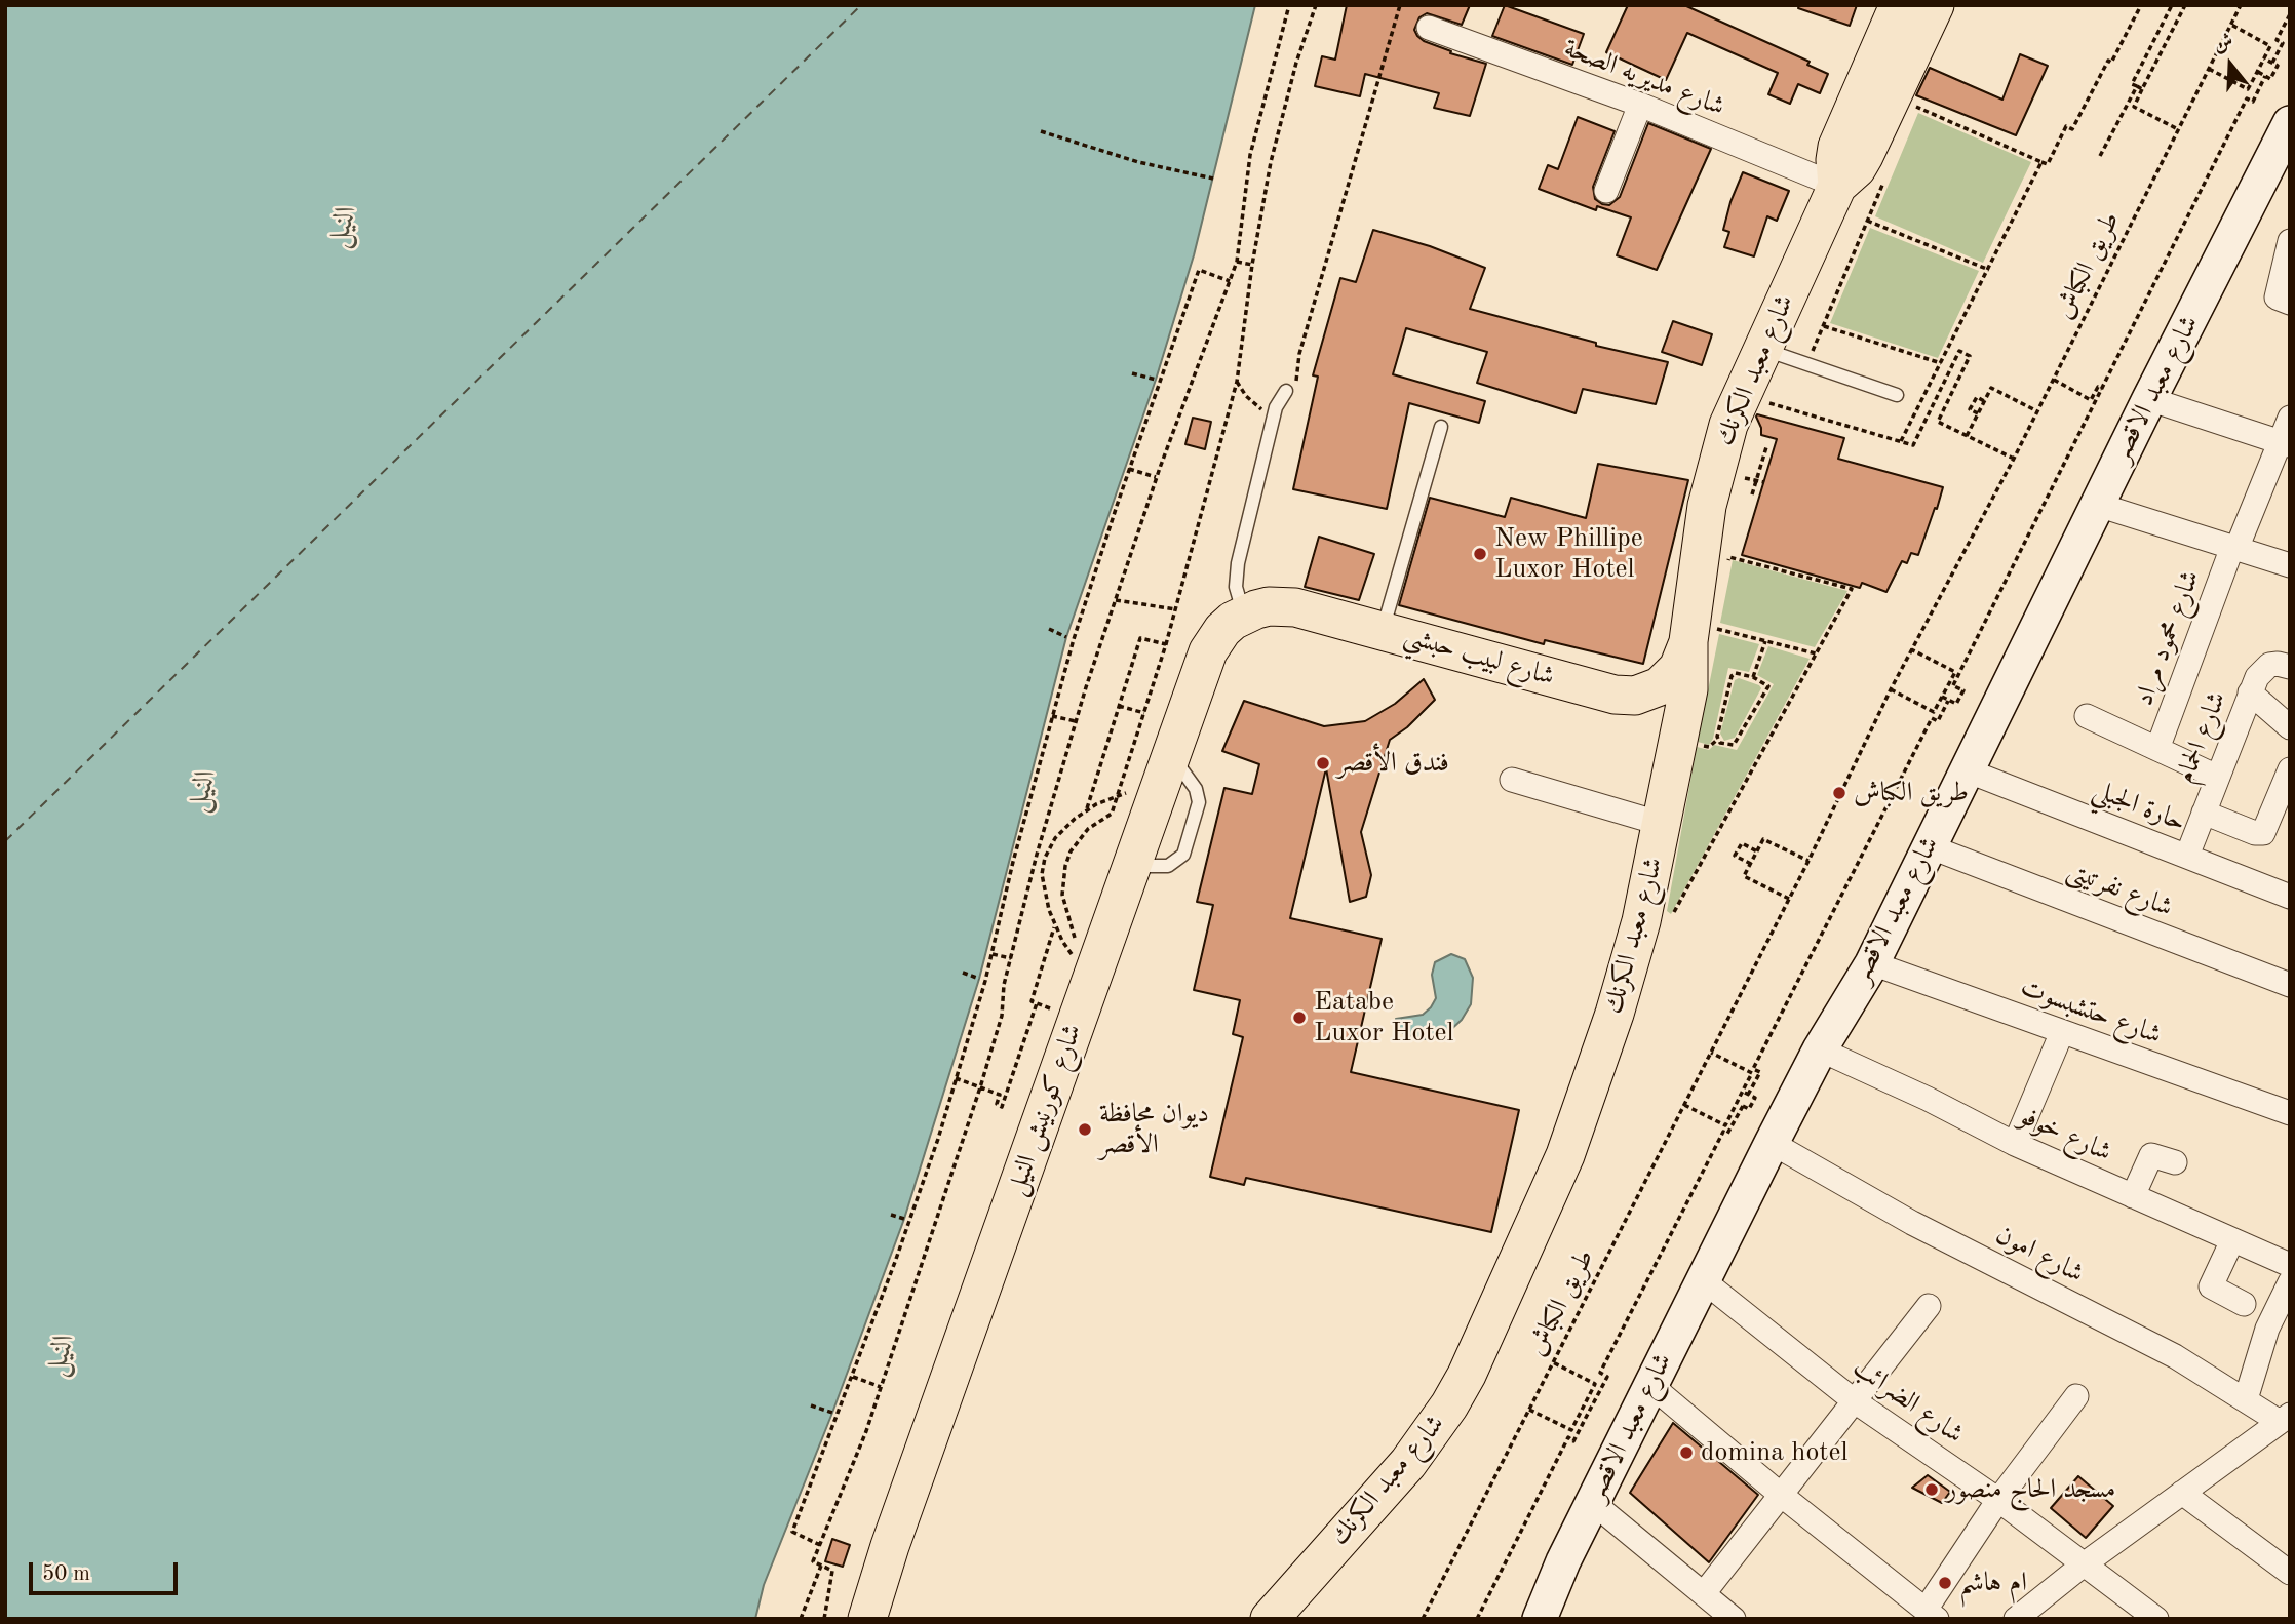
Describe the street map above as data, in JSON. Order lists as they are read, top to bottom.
{
  "streets": {
    "main road": [
      "شارع معبد الكرنك",
      "شارع معبد الاقصر",
      "شارع لبيب حبشي",
      "شارع كورنيش النيل"
    ],
    "street": [
      "شارع مديريه الصحة",
      "شارع محمود مراد",
      "شارع الحمام",
      "حارة الجبلي",
      "شارع نفرتيتى",
      "شارع حتشبسوت",
      "شارع خوفو",
      "شارع امون",
      "شارع الضرائب"
    ],
    "path": ["طريق الكباش"]
  },
  "crossings": [
    ["شارع مديريه الصحة", "شارع معبد الكرنك"],
    ["شارع معبد الكرنك", "شارع لبيب حبشي"],
    ["شارع معبد الاقصر", "حارة الجبلي"],
    ["شارع معبد الاقصر", "شارع نفرتيتى"],
    ["شارع معبد الاقصر", "شارع حتشبسوت"],
    ["شارع معبد الاقصر", "شارع خوفو"],
    ["شارع معبد الاقصر", "شارع امون"],
    ["شارع معبد الاقصر", "شارع الضرائب"],
    ["شارع لبيب حبشي", "شارع كورنيش النيل"],
    ["شارع الحمام", "حارة الجبلي"]
  ],
  "water": ["النيل"],
  "places": [
    "New Phillipe Luxor Hotel",
    "فندق الأقصر",
    "طريق الكباش",
    "Eatabe Luxor Hotel",
    "ديوان محافظة الأقصر",
    "domina hotel",
    "مسجد الحاج منصور",
    "ام هاشم"
  ],
  "scale_bar": "50 m",
  "north": "top"
}
